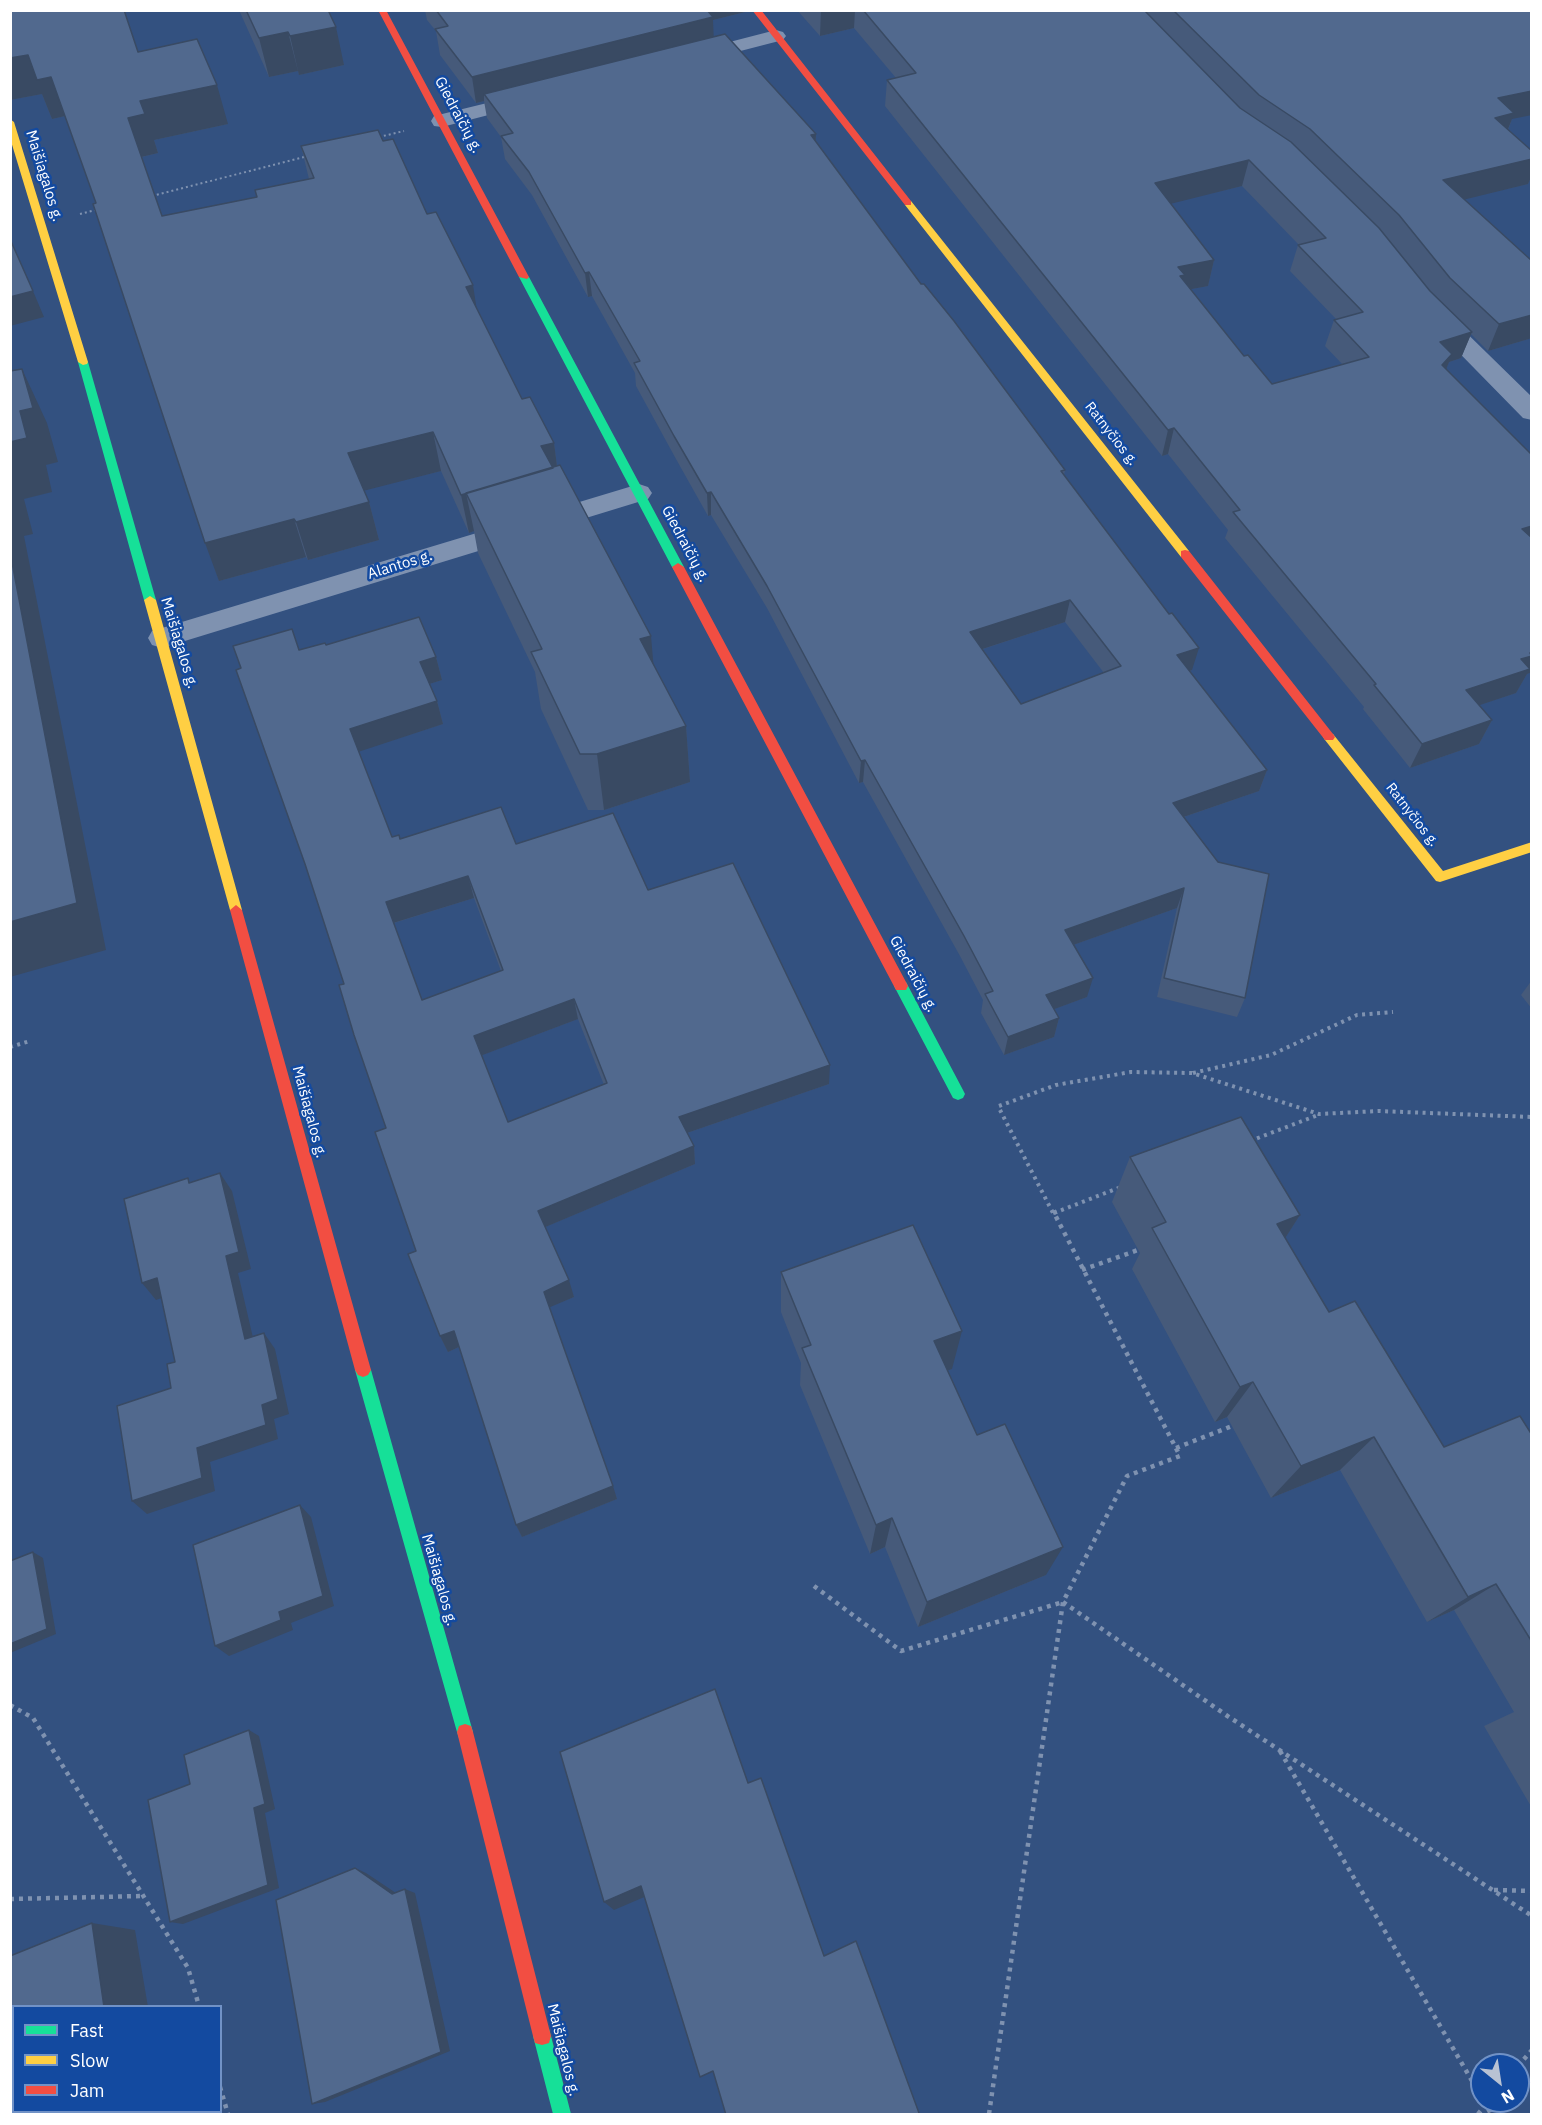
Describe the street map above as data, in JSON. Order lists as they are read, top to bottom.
{
  "streets": {
    "street": [
      "Giedraičių g.",
      "Maišiagalos g.",
      "Ratnyčios g.",
      "Alantos g."
    ]
  },
  "crossings": [
    ["Giedraičių g.", "Alantos g."],
    ["Maišiagalos g.", "Alantos g."]
  ],
  "legend": ["Fast", "Slow", "Jam"],
  "north": "bottom right"
}
